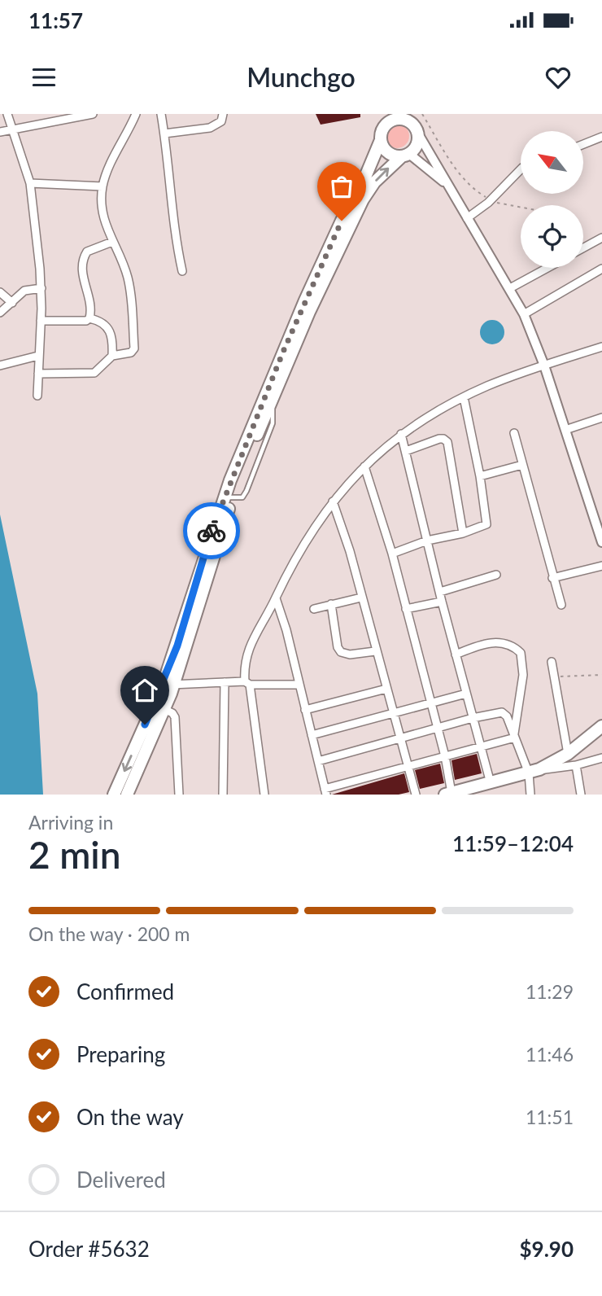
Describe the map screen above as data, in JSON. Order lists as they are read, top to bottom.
{
  "north": "top left",
  "page": {
    "status": "11:57",
    "header": "Munchgo",
    "heading": ["2 min", "Arriving in", "11:59–12:04"],
    "panel": ["Order #5632", "$9.90"],
    "bar": "On the way · 200 m",
    "list": [
      ["Confirmed", "11:29"],
      ["Preparing", "11:46"],
      ["On the way", "11:51"],
      "Delivered"
    ]
  }
}
